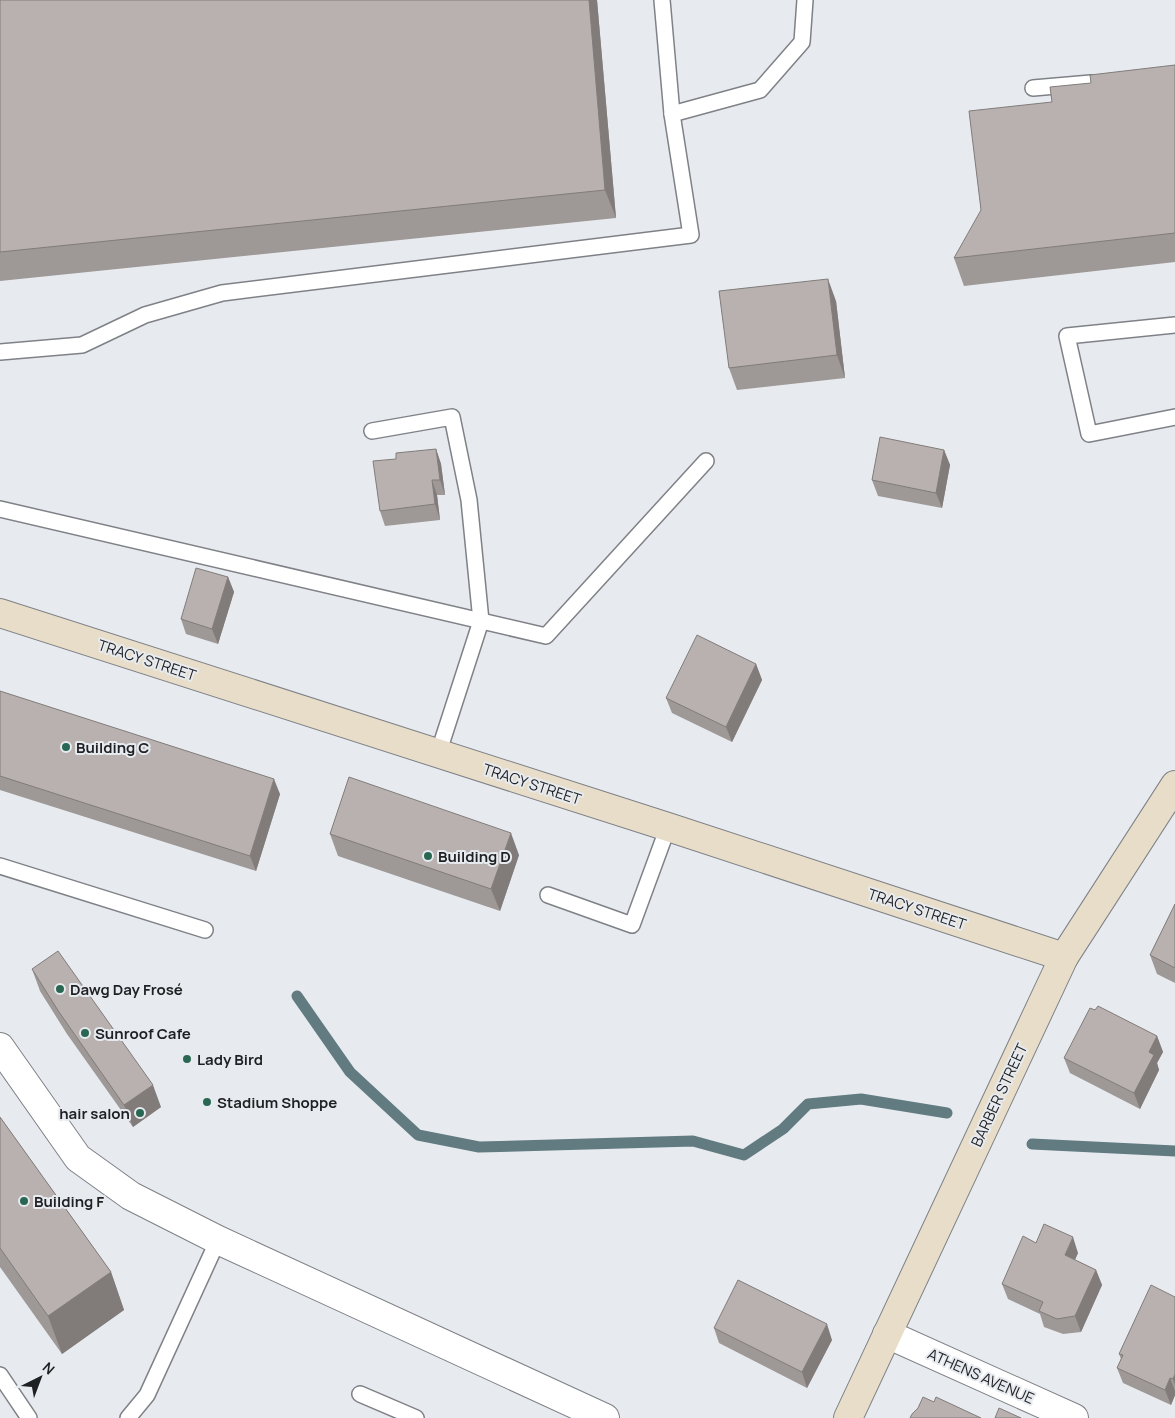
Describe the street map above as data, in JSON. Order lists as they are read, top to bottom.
{
  "streets": {
    "street": ["TRACY STREET", "BARBER STREET", "ATHENS AVENUE"]
  },
  "crossings": [
    ["TRACY STREET", "BARBER STREET"],
    ["BARBER STREET", "ATHENS AVENUE"]
  ],
  "places": [
    "Building C",
    "Building D",
    "Dawg Day Frosé",
    "Sunroof Cafe",
    "Lady Bird",
    "Stadium Shoppe",
    "hair salon",
    "Building F"
  ],
  "north": "top right"
}
